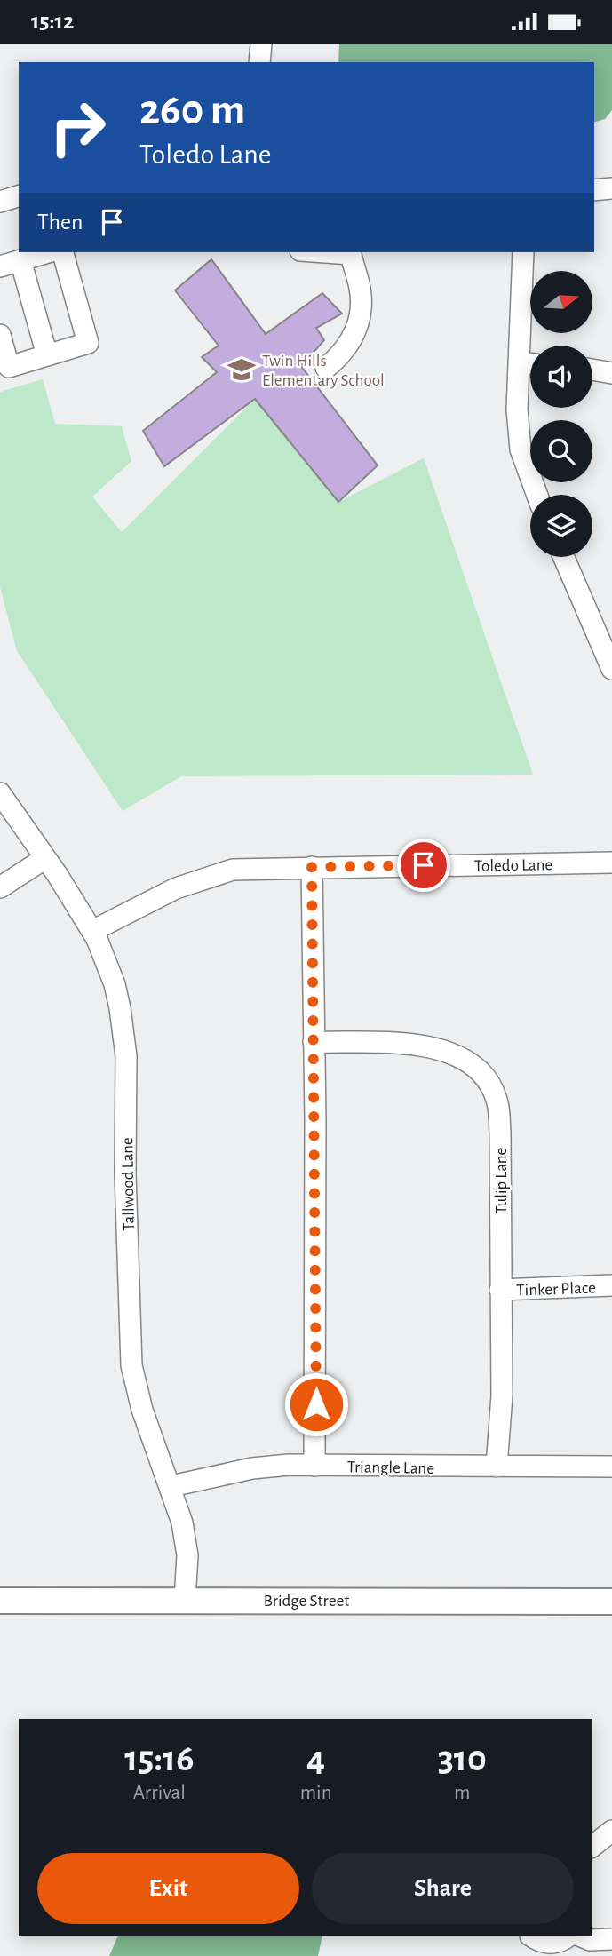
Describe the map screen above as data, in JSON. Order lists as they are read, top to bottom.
{
  "streets": {
    "main road": ["Bridge Street"],
    "street": [
      "Toledo Lane",
      "Tulip Lane",
      "Tallwood Lane",
      "Tinker Place",
      "Triangle Lane"
    ]
  },
  "crossings": [
    ["Toledo Lane", "Tallwood Lane"],
    ["Tulip Lane", "Tinker Place"],
    ["Tulip Lane", "Triangle Lane"],
    ["Tallwood Lane", "Triangle Lane"],
    ["Tallwood Lane", "Bridge Street"]
  ],
  "places": {
    "school or university": ["Twin Hills Elementary School"]
  },
  "north": "right",
  "page": {
    "status": "15:12",
    "turn": ["260 m", "Toledo Lane"],
    "then": "Then",
    "eta": [
      "15:16",
      "Arrival",
      "4",
      "min",
      "310",
      "m"
    ],
    "buttons": ["Exit", "Share"]
  }
}
